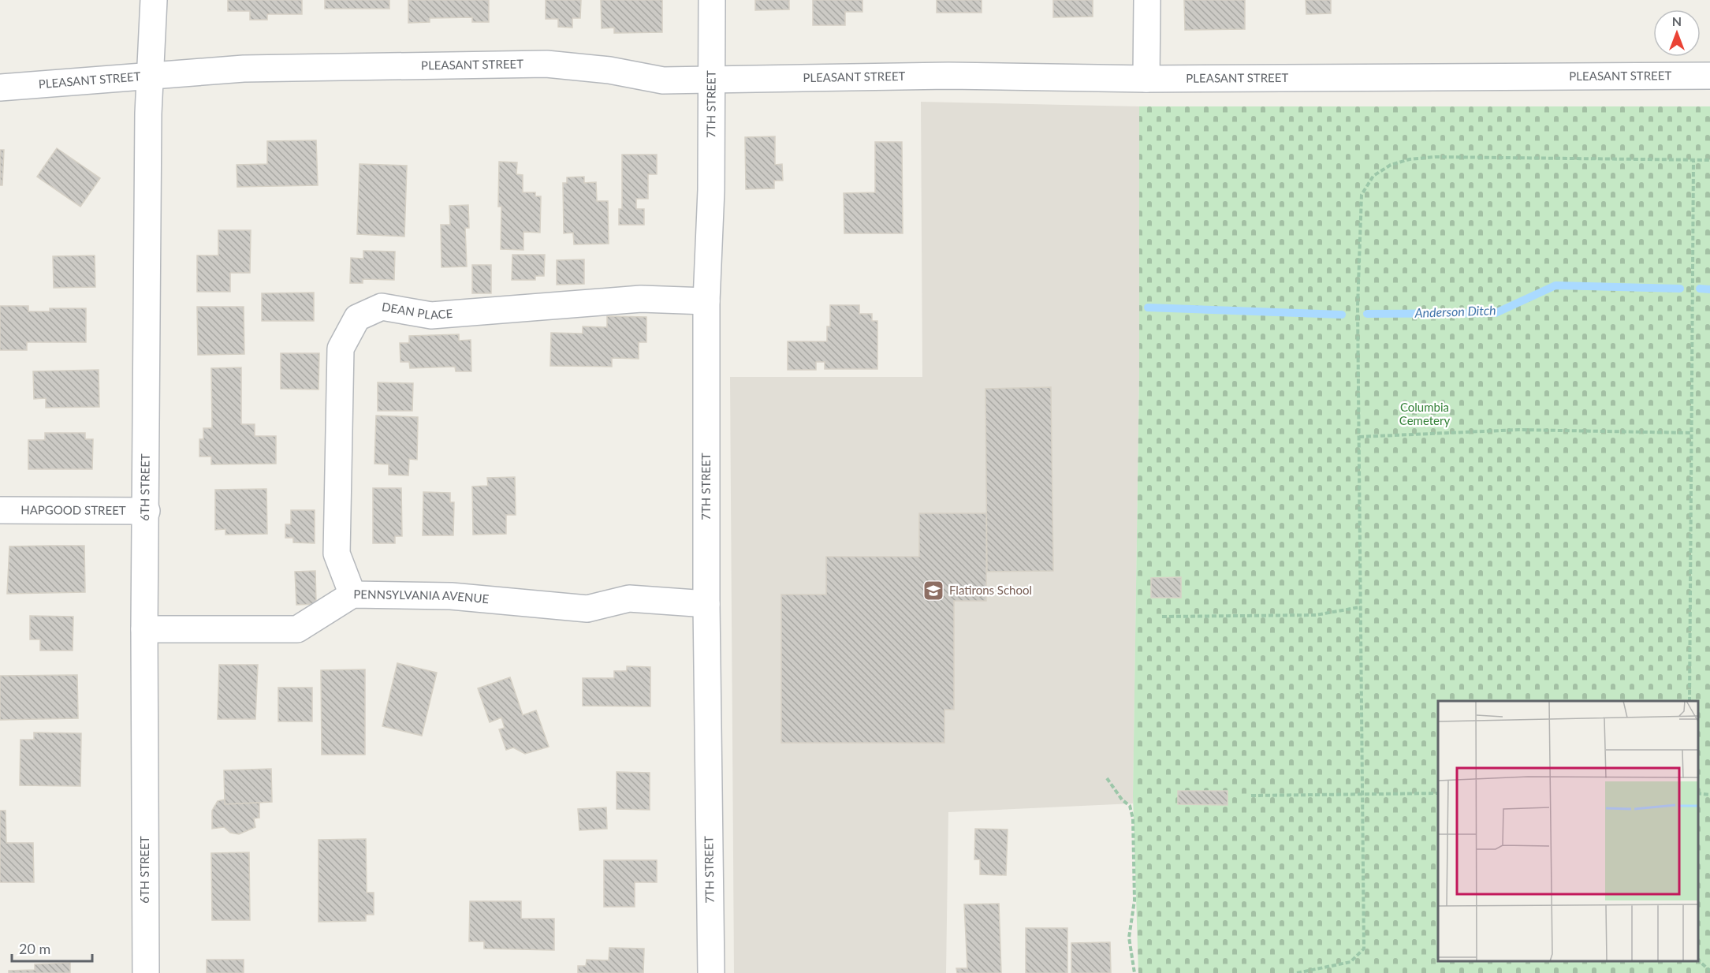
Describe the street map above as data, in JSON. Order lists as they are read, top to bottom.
{
  "streets": {
    "street": [
      "PLEASANT STREET",
      "7TH STREET",
      "DEAN PLACE",
      "6TH STREET",
      "HAPGOOD STREET",
      "PENNSYLVANIA AVENUE"
    ]
  },
  "crossings": [
    ["PLEASANT STREET", "7TH STREET"],
    ["PLEASANT STREET", "6TH STREET"],
    ["7TH STREET", "DEAN PLACE"],
    ["7TH STREET", "PENNSYLVANIA AVENUE"],
    ["DEAN PLACE", "PENNSYLVANIA AVENUE"],
    ["6TH STREET", "HAPGOOD STREET"],
    ["6TH STREET", "PENNSYLVANIA AVENUE"]
  ],
  "water": ["Anderson Ditch"],
  "parks": ["Columbia Cemetery"],
  "places": {
    "school or university": ["Flatirons School"]
  },
  "scale_bar": "20 m",
  "north": "top"
}
